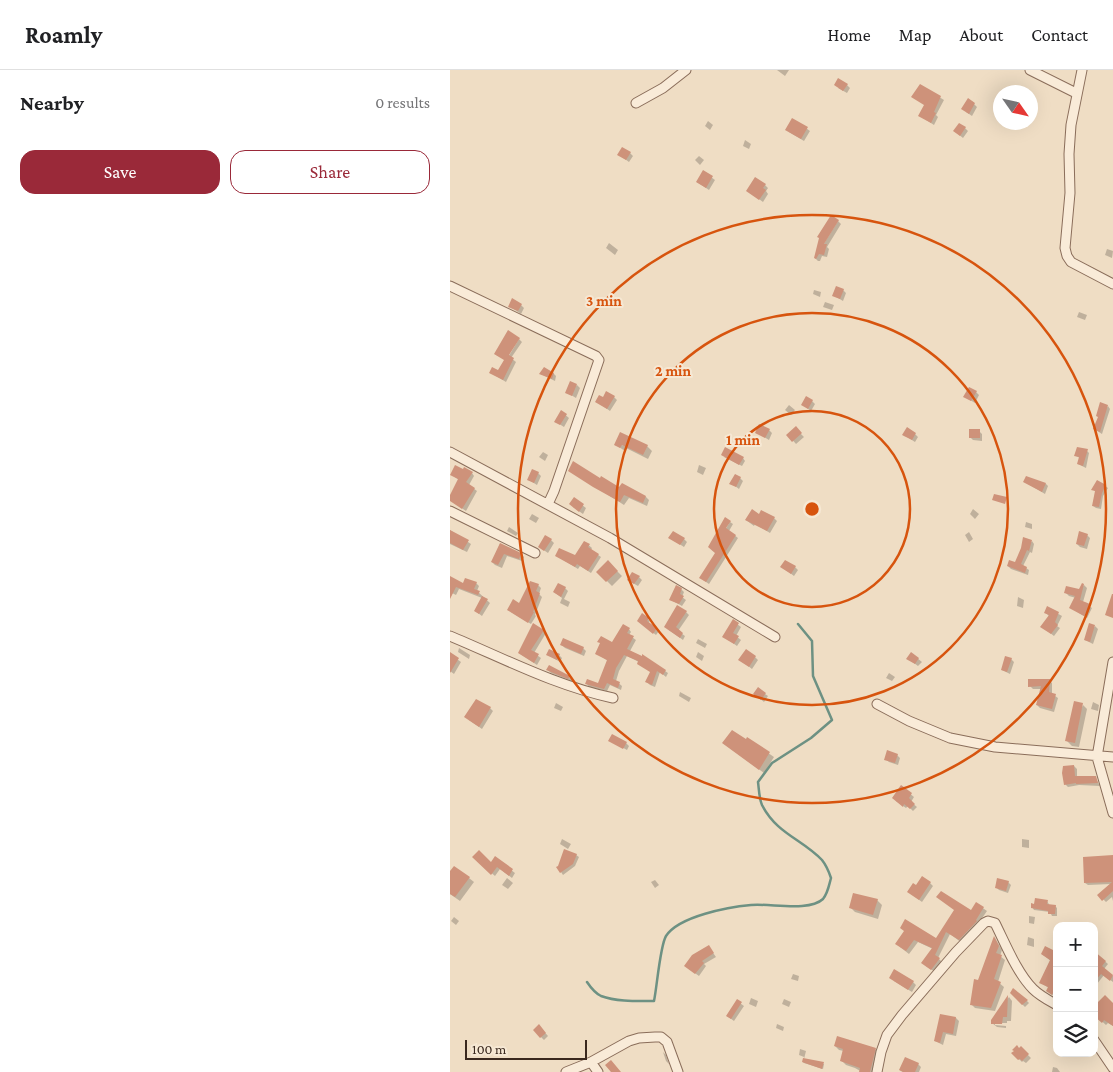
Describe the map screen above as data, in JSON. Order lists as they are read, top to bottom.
{
  "scale_bar": "100 m",
  "north": "bottom right",
  "page": {
    "header": "Roamly",
    "nav": [
      "Home",
      "Map",
      "About",
      "Contact"
    ],
    "heading": ["Nearby", "0 results"],
    "buttons": ["Save", "Share"],
    "map_buttons": ["+", "−"],
    "scale": "100 m"
  },
  "rings": ["3 min", "2 min", "1 min"]
}
